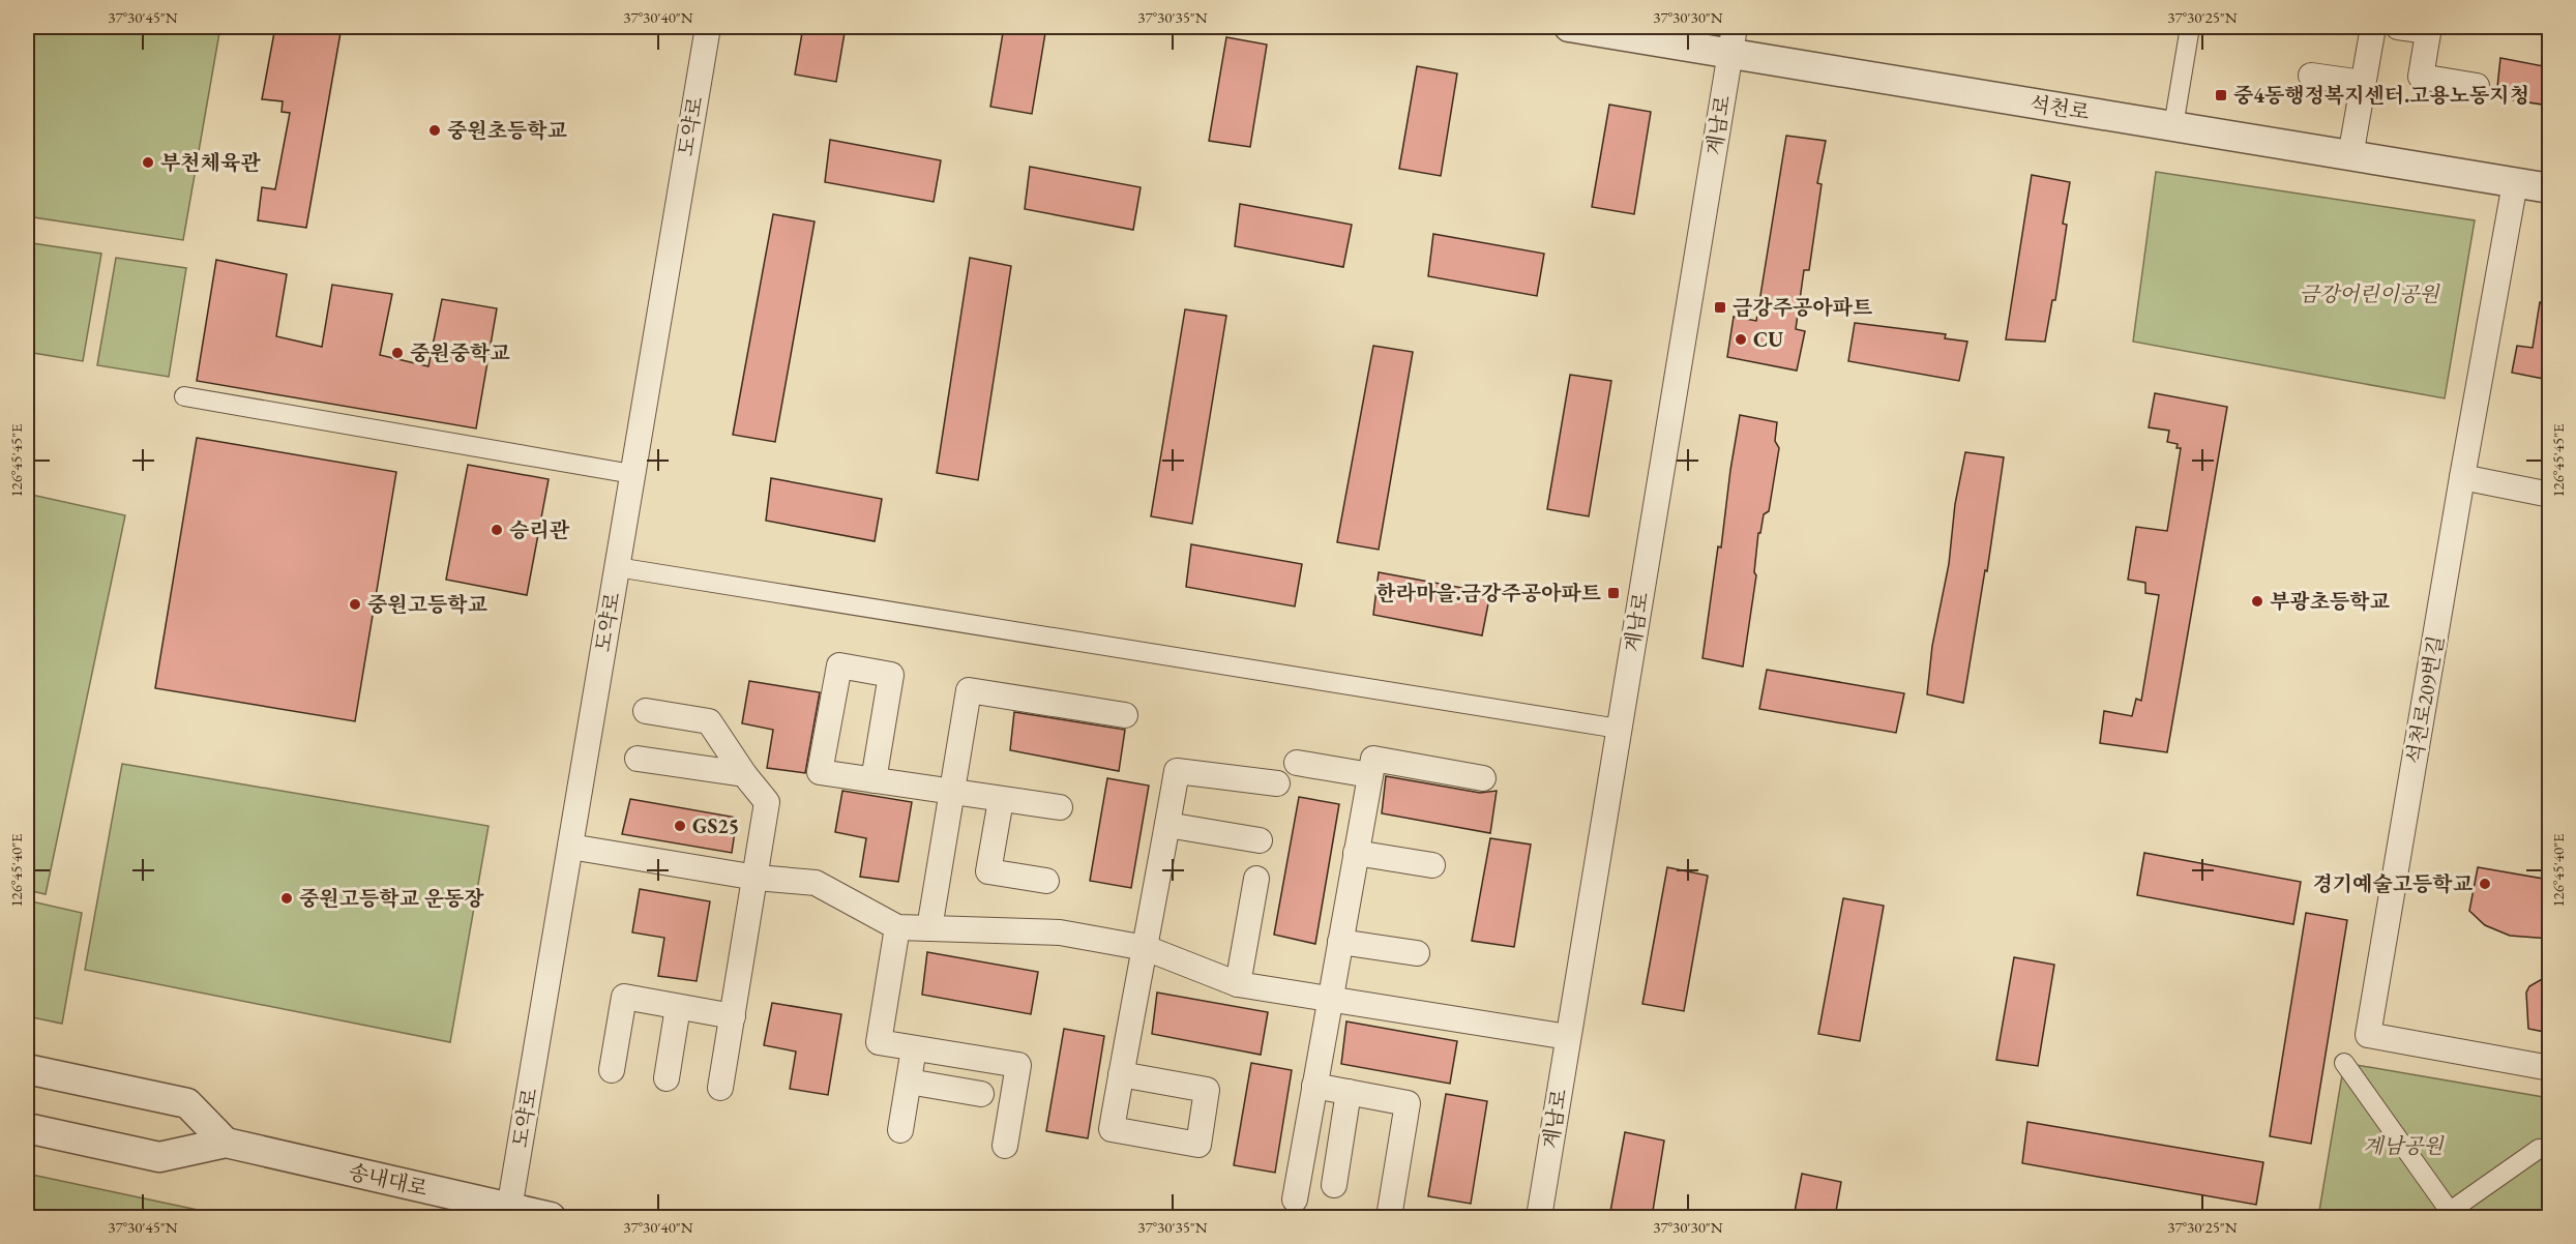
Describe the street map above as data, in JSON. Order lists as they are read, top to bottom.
{
  "streets": {
    "street": [
      "석천로",
      "계남로",
      "도약로",
      "석천로209번길",
      "송내대로"
    ]
  },
  "crossings": [
    ["석천로", "계남로"],
    ["석천로", "석천로209번길"],
    ["도약로", "송내대로"]
  ],
  "parks": ["금강어린이공원", "계남공원"],
  "places": {
    "transit": ["중4동행정복지센터.고용노동지청", "금강주공아파트", "한라마을.금강주공아파트"],
    "other": [
      "중원초등학교",
      "부천체육관",
      "CU",
      "중원중학교",
      "승리관",
      "부광초등학교",
      "중원고등학교",
      "GS25",
      "경기예술고등학교",
      "중원고등학교 운동장"
    ]
  },
  "coordinates": [
    "37°30'45\"N",
    "37°30'40\"N",
    "37°30'35\"N",
    "37°30'30\"N",
    "37°30'25\"N",
    "126°45'45\"E",
    "126°45'40\"E"
  ]
}
